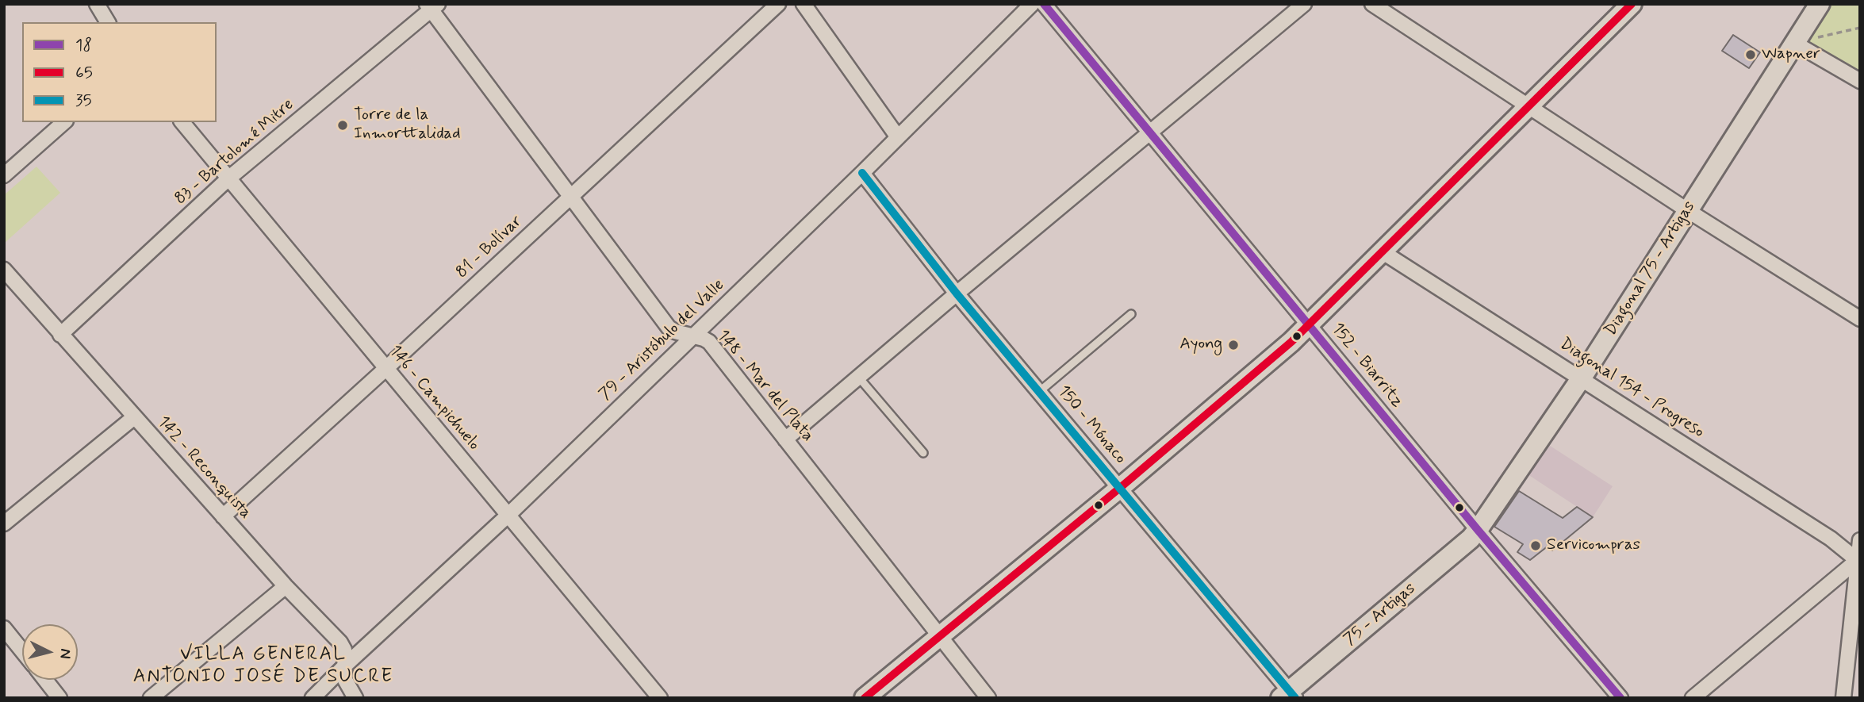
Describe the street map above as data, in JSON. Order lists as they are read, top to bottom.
{
  "streets": {
    "street": [
      "83 - Bartolomé Mitre",
      "81 - Bolívar",
      "Diagonal 75 - Artigas",
      "79 - Aristóbulo del Valle",
      "152 - Biarritz",
      "148 - Mar del Plata",
      "Diagonal 154 - Progreso",
      "146 - Campichuelo",
      "150 - Mónaco",
      "142 - Reconquista",
      "75 - Artigas"
    ]
  },
  "crossings": [
    ["83 - Bartolomé Mitre", "148 - Mar del Plata"],
    ["83 - Bartolomé Mitre", "146 - Campichuelo"],
    ["83 - Bartolomé Mitre", "142 - Reconquista"],
    ["81 - Bolívar", "148 - Mar del Plata"],
    ["81 - Bolívar", "146 - Campichuelo"],
    ["81 - Bolívar", "142 - Reconquista"],
    ["Diagonal 75 - Artigas", "152 - Biarritz"],
    ["Diagonal 75 - Artigas", "Diagonal 154 - Progreso"],
    ["Diagonal 75 - Artigas", "75 - Artigas"],
    ["79 - Aristóbulo del Valle", "148 - Mar del Plata"],
    ["79 - Aristóbulo del Valle", "146 - Campichuelo"],
    ["79 - Aristóbulo del Valle", "150 - Mónaco"],
    ["79 - Aristóbulo del Valle", "142 - Reconquista"],
    ["152 - Biarritz", "75 - Artigas"],
    ["150 - Mónaco", "75 - Artigas"]
  ],
  "districts": ["VILLA GENERAL ANTONIO JOSÉ DE SUCRE"],
  "places": [
    "Wapner",
    "Torre de la Inmorttalidad",
    "Ayong",
    "Servicompras"
  ],
  "lines": ["transit line 18", "transit line 65", "transit line 35"],
  "legend": ["18", "65", "35"],
  "north": "right"
}
